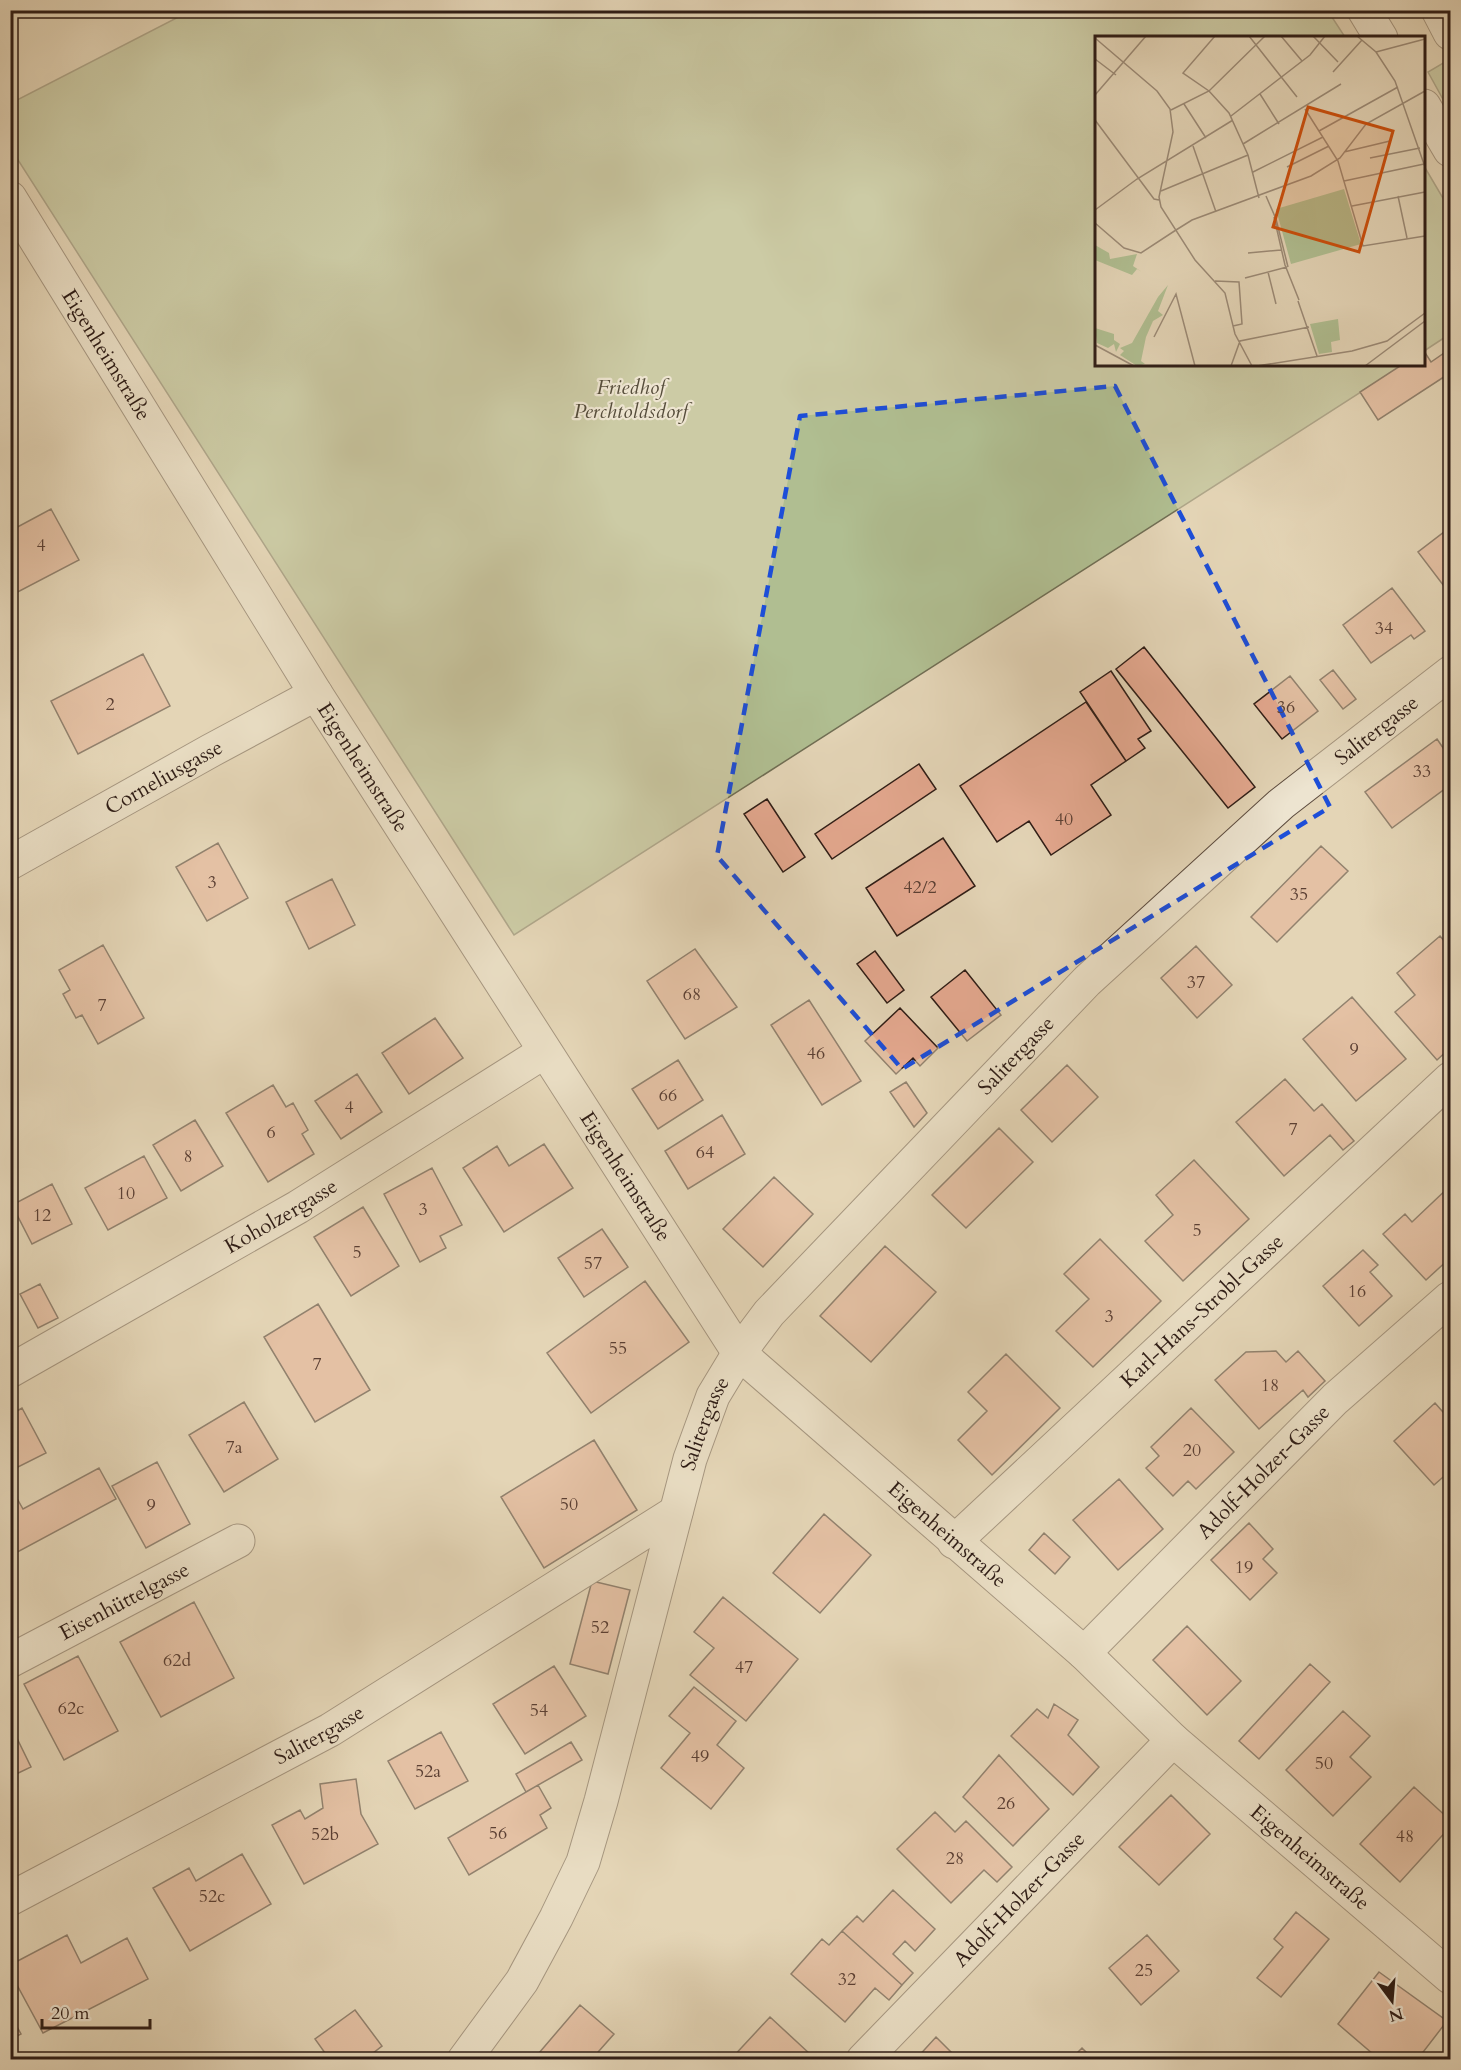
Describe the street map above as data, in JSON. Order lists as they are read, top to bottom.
{
  "streets": {
    "street": [
      "Eigenheimstraße",
      "Salitergasse",
      "Corneliusgasse",
      "Koholzergasse",
      "Karl-Hans-Strobl-Gasse",
      "Adolf-Holzer-Gasse",
      "Eisenhüttelgasse"
    ]
  },
  "crossings": [
    ["Eigenheimstraße", "Salitergasse"],
    ["Eigenheimstraße", "Corneliusgasse"],
    ["Eigenheimstraße", "Koholzergasse"],
    ["Eigenheimstraße", "Karl-Hans-Strobl-Gasse"],
    ["Eigenheimstraße", "Adolf-Holzer-Gasse"]
  ],
  "parks": ["Friedhof Perchtoldsdorf"],
  "house_numbers": [
    "4",
    "34",
    "2",
    "36",
    "33",
    "40",
    "3",
    "42/2",
    "35",
    "37",
    "68",
    "7",
    "9",
    "46",
    "66",
    "4",
    "7",
    "6",
    "64",
    "8",
    "10",
    "3",
    "12",
    "5",
    "5",
    "57",
    "16",
    "3",
    "55",
    "7",
    "18",
    "7a",
    "20",
    "50",
    "9",
    "19",
    "52",
    "62d",
    "47",
    "62c",
    "54",
    "49",
    "50",
    "52a",
    "26",
    "56",
    "52b",
    "48",
    "28",
    "52c",
    "25",
    "32"
  ],
  "scale_bar": "20 m",
  "north": "bottom"
}
